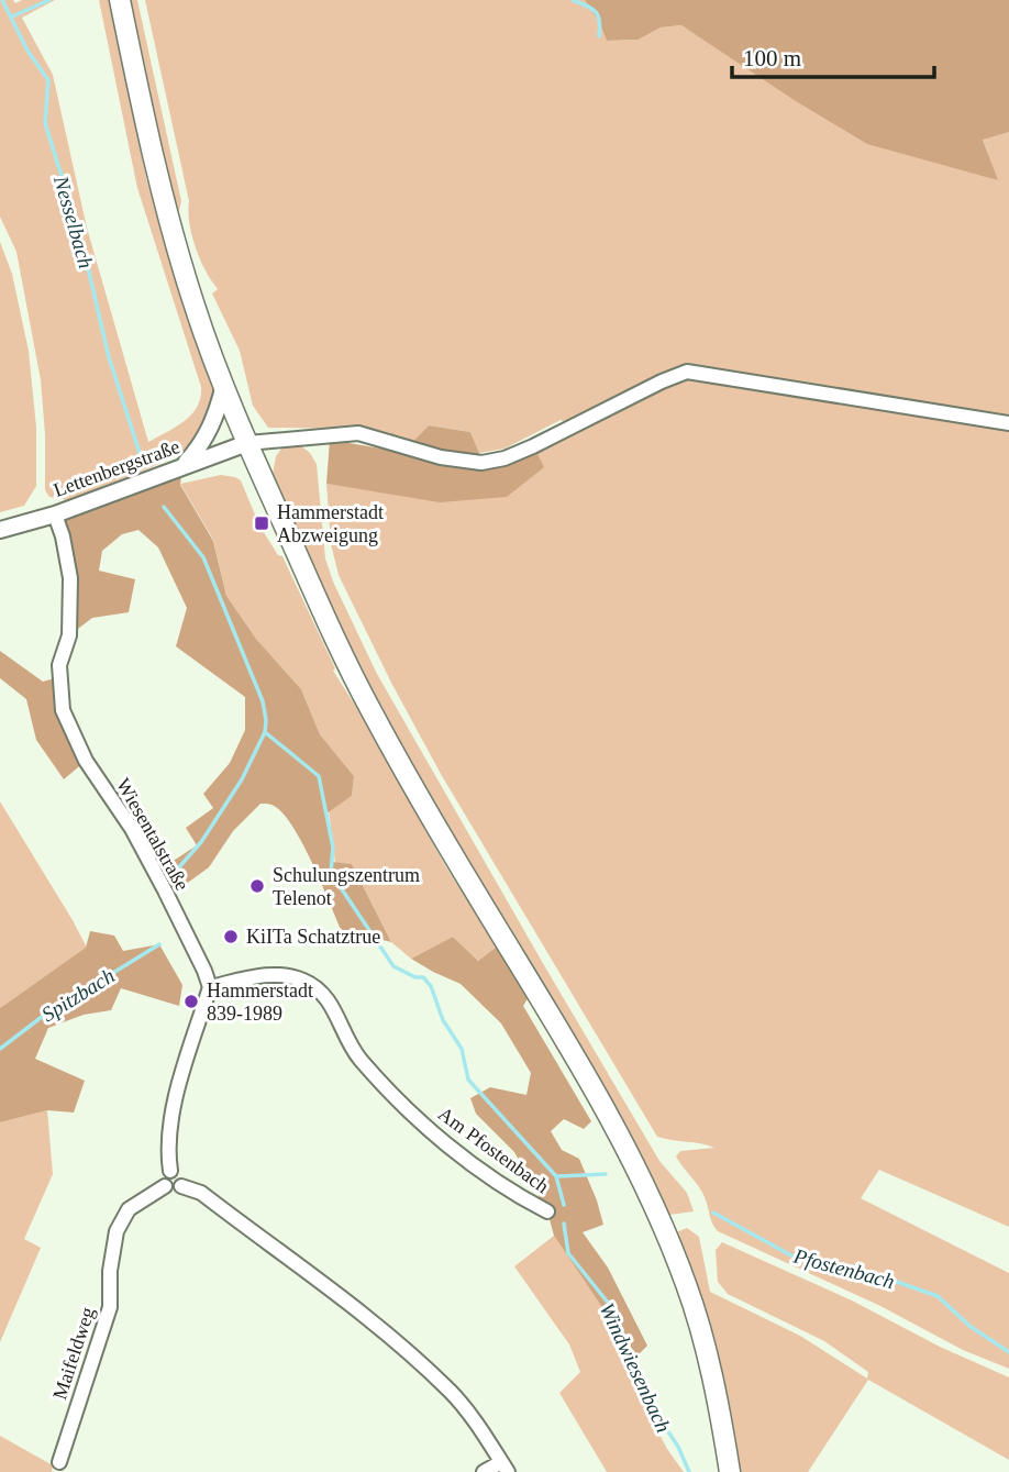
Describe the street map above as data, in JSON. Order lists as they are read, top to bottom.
{
  "streets": {
    "street": [
      "Lettenbergstraße",
      "Wiesentalstraße",
      "Am Pfostenbach",
      "Maifeldweg"
    ]
  },
  "crossings": [
    ["Lettenbergstraße", "Wiesentalstraße"],
    ["Wiesentalstraße", "Am Pfostenbach"]
  ],
  "water": [
    "Nesselbach",
    "Spitzbach",
    "Pfostenbach",
    "Windwiesenbach"
  ],
  "places": {
    "transit": ["Hammerstadt Abzweigung"],
    "other": ["Schulungszentrum Telenot", "KiITa Schatztrue", "Hammerstadt 839-1989"]
  },
  "scale_bar": "100 m"
}
